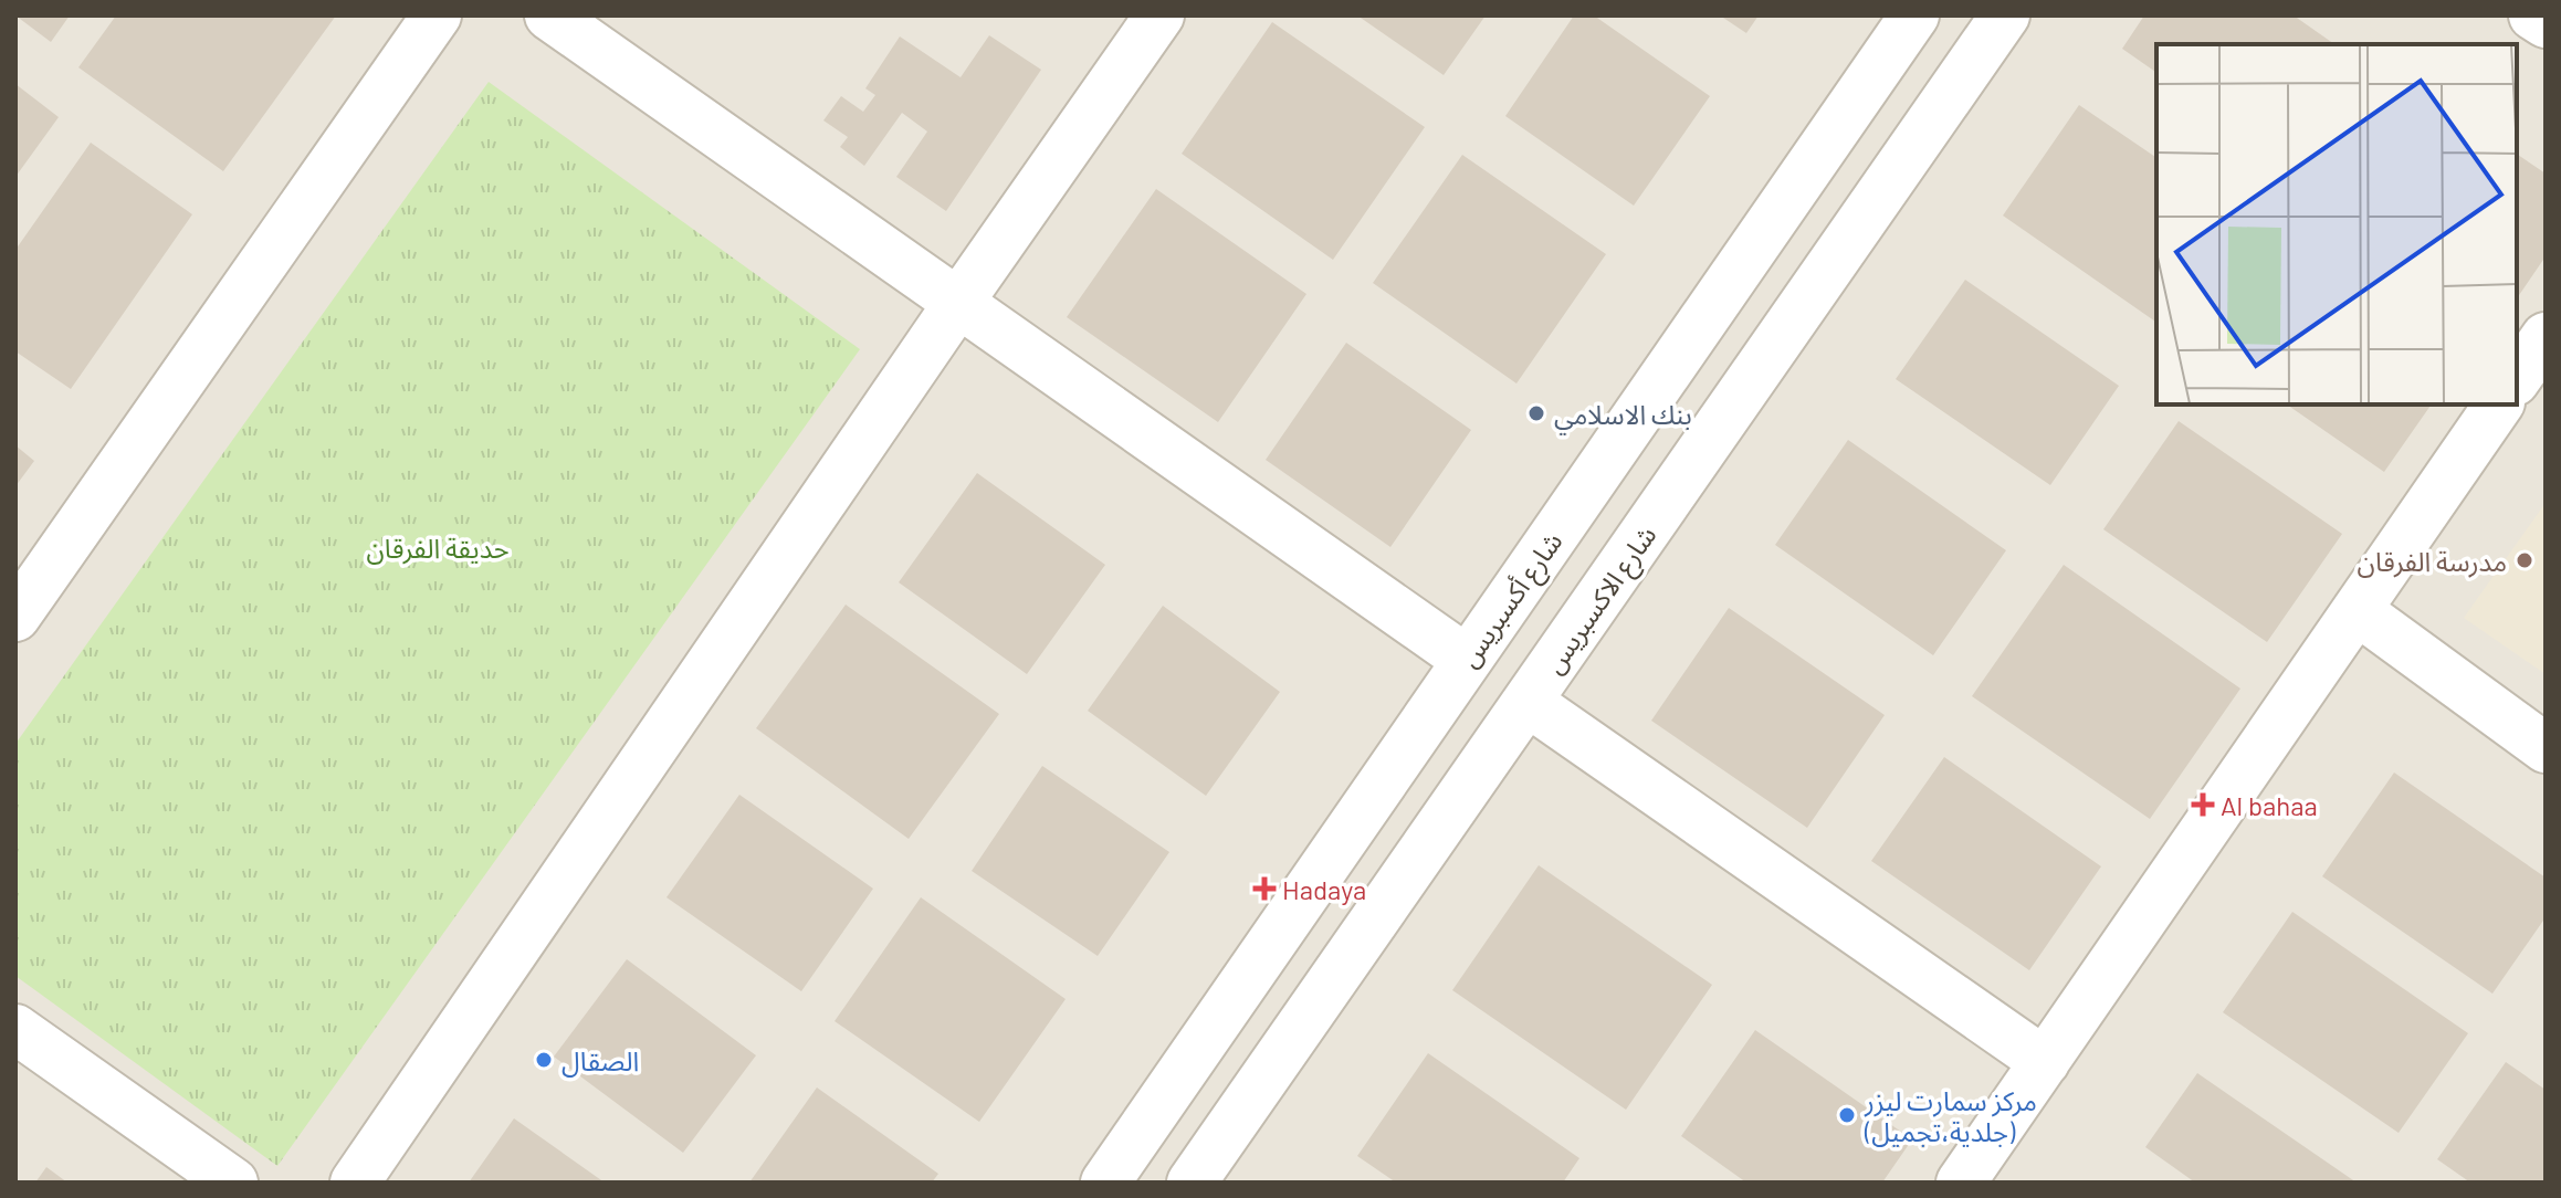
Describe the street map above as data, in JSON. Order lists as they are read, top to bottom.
{
  "streets": {
    "street": ["شارع أكسبريس", "شارع الاكسبريس"]
  },
  "parks": ["حديقة الفرقان"],
  "places": {
    "other": [
      "بنك الاسلامي",
      "مدرسة الفرقان",
      "الصقال",
      "مركز سمارت ليزر (جلدية،تجميل)"
    ],
    "health": ["Al bahaa", "Hadaya"]
  }
}
